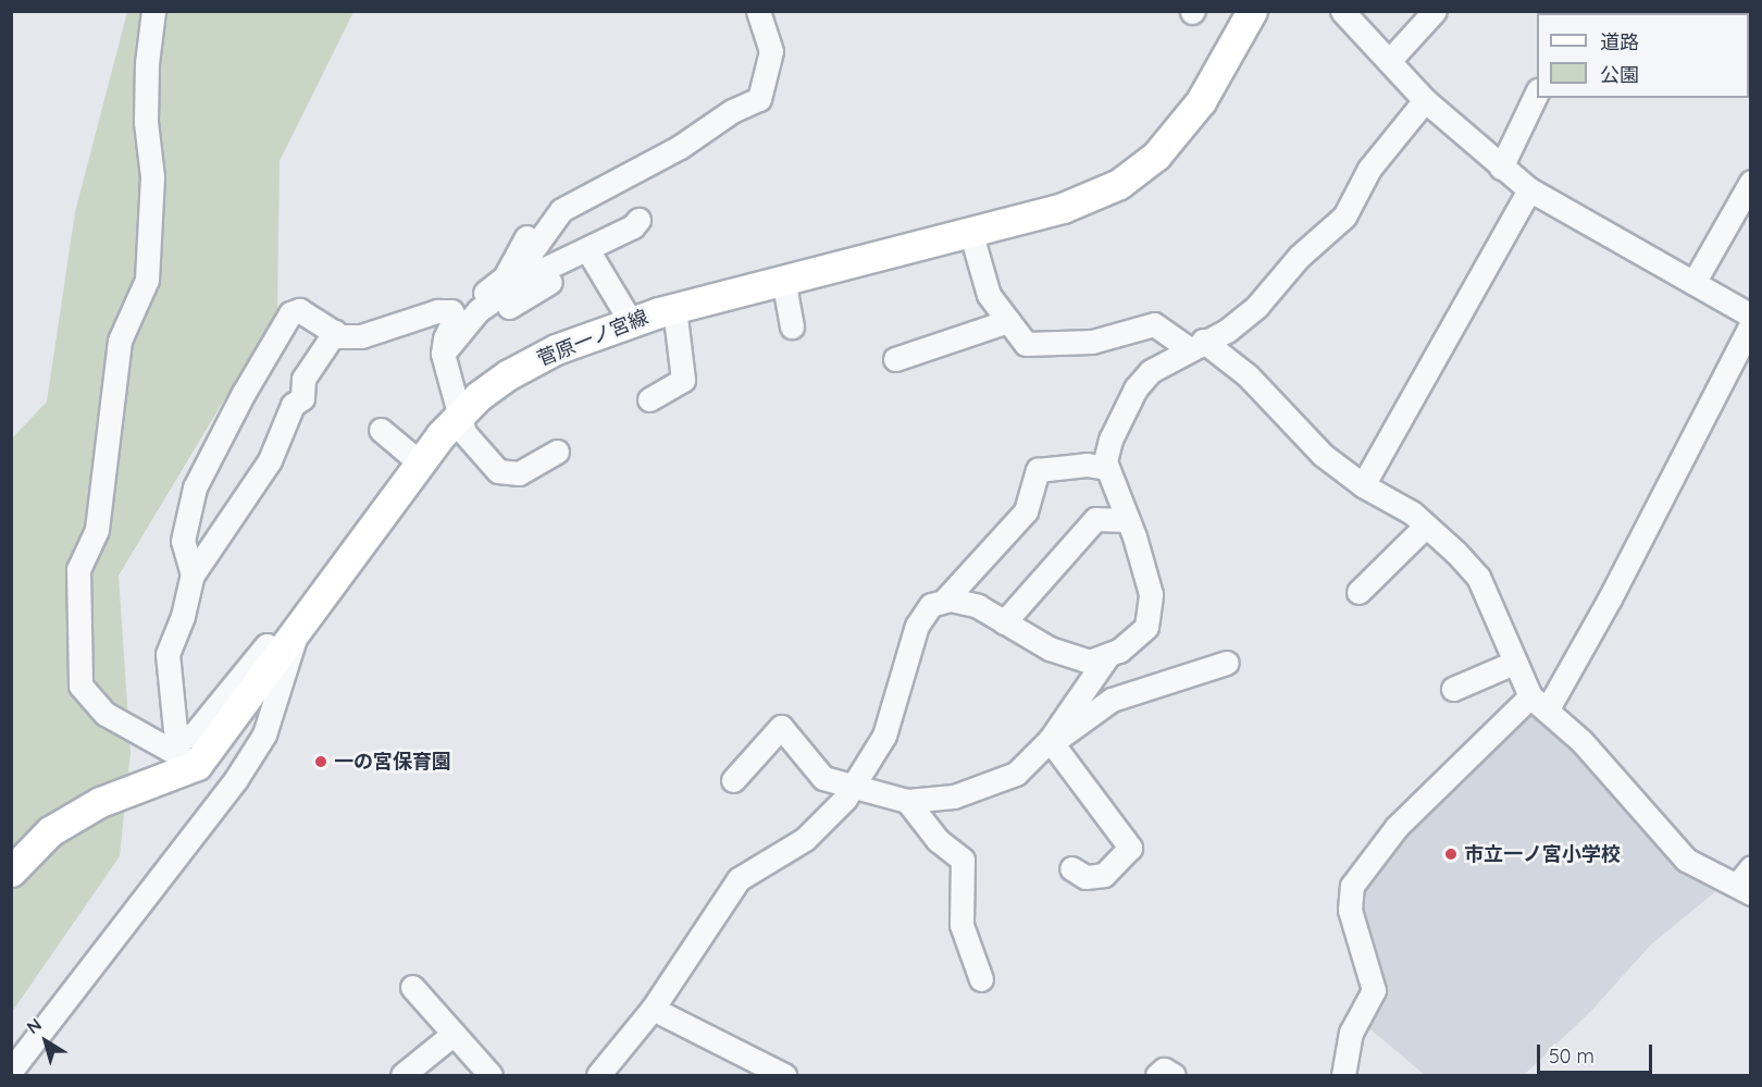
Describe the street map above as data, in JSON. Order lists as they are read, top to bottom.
{
  "streets": {
    "main road": ["菅原一ノ宮線"]
  },
  "places": ["一の宮保育園", "市立一ノ宮小学校"],
  "legend": ["道路", "公園"],
  "scale_bar": "50 m",
  "north": "top left"
}
